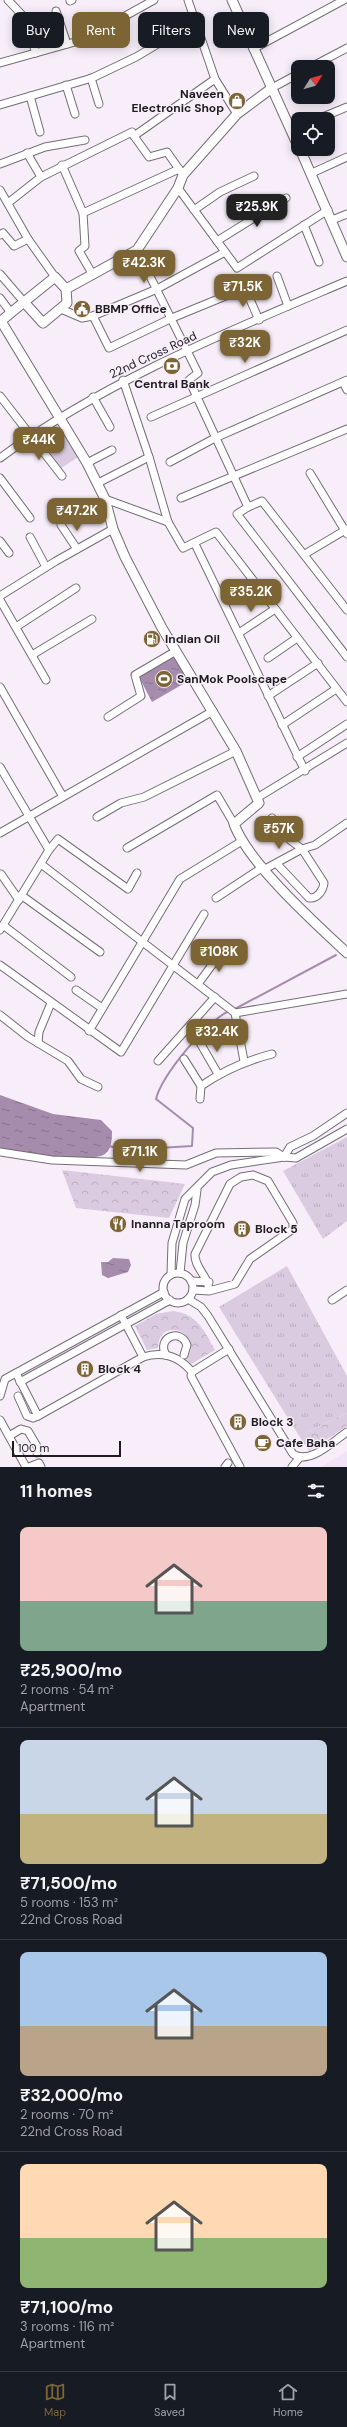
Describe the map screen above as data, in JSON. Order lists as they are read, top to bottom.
{
  "streets": {
    "street": ["22nd Cross Road"]
  },
  "places": {
    "shop": ["Naveen Electronic Shop"],
    "public building": ["BBMP Office"],
    "bank": ["Central Bank"],
    "fuel station": ["Indian Oil"],
    "sports": ["SanMok Poolscape"],
    "restaurant": ["Inanna Taproom"],
    "building": ["Block 5", "Block 4", "Block 3"],
    "cafe": ["Cafe Baha"]
  },
  "scale_bar": "100 m",
  "north": "top right",
  "page": {
    "chip": [
      "Buy",
      "Rent",
      "Filters",
      "New"
    ],
    "price": [
      "₹25.9K",
      "₹42.3K",
      "₹71.5K",
      "₹32K",
      "₹44K",
      "₹47.2K",
      "₹35.2K",
      "₹57K",
      "₹108K",
      "₹32.4K",
      "₹71.1K"
    ],
    "scale": "100 m",
    "heading": "11 homes",
    "list": [
      {
        "name": "₹25,900/mo",
        "note": "2 rooms · 54 m² · Apartment"
      },
      {
        "name": "₹71,500/mo",
        "note": "5 rooms · 153 m² · 22nd Cross Road"
      },
      {
        "name": "₹32,000/mo",
        "note": "2 rooms · 70 m² · 22nd Cross Road"
      },
      {
        "name": "₹71,100/mo",
        "note": "3 rooms · 116 m² · Apartment"
      }
    ],
    "tabs": ["Map", "Saved", "Home"]
  }
}
